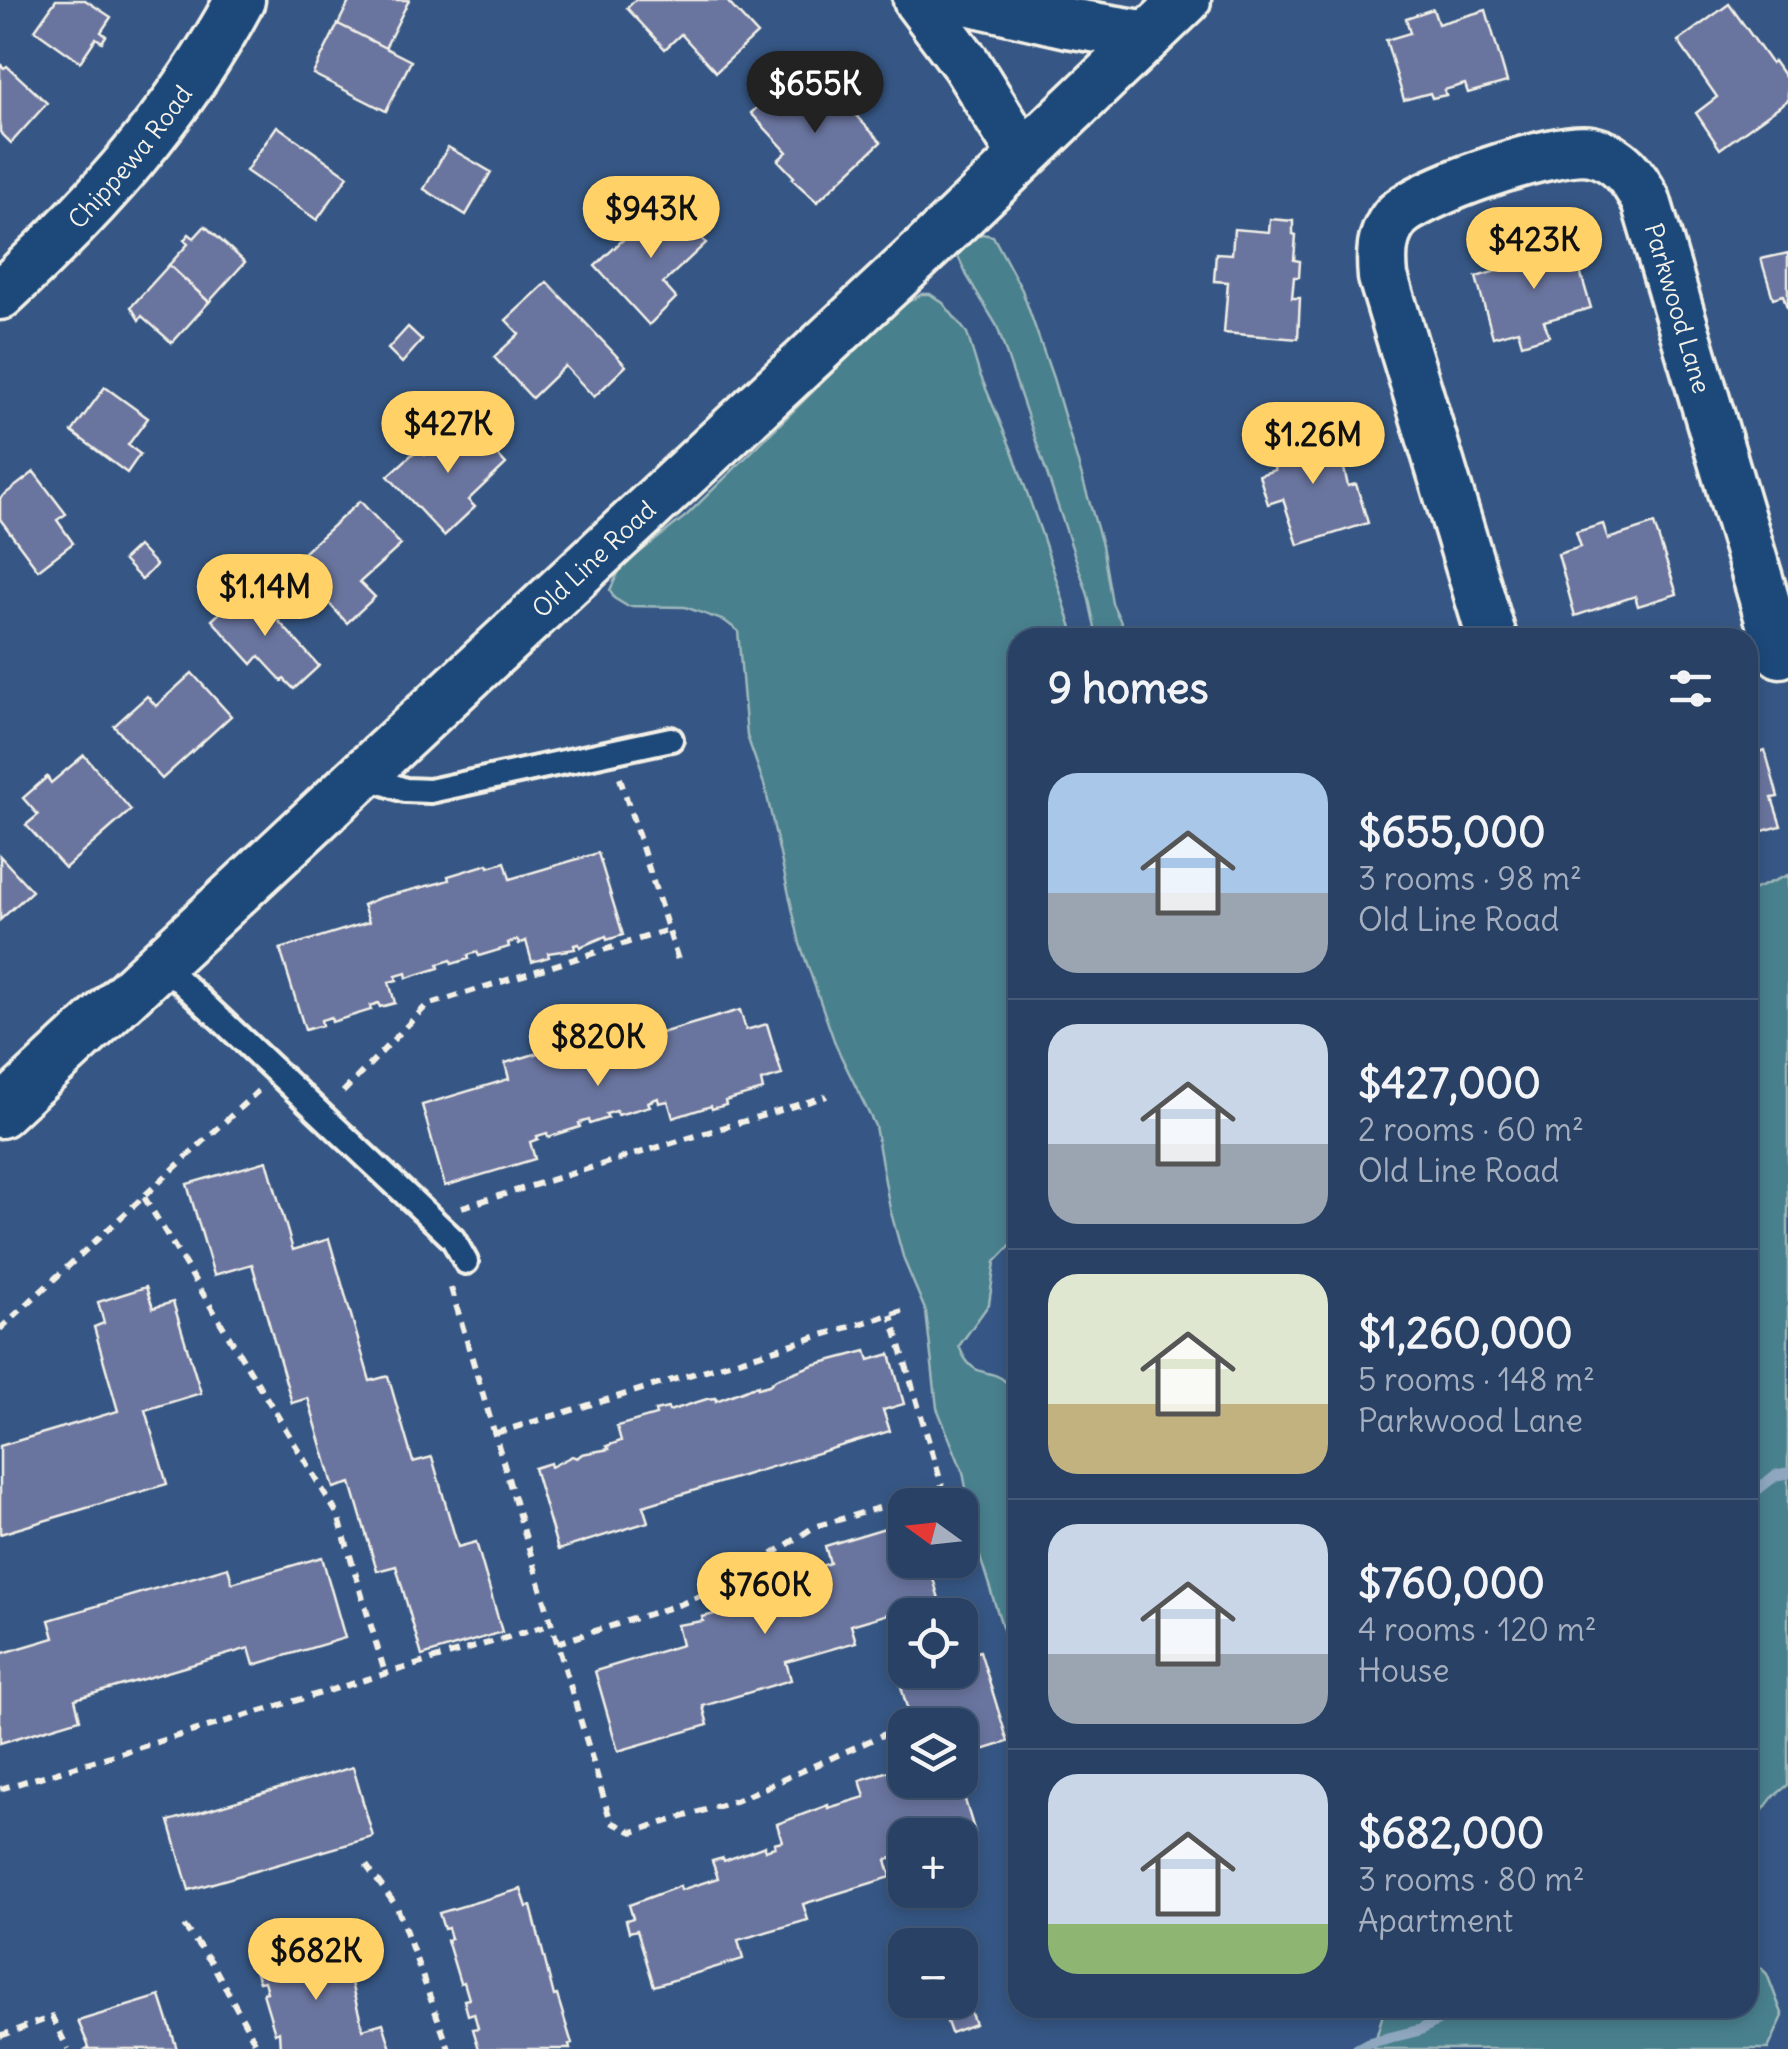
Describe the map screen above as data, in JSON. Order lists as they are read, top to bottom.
{
  "streets": {
    "street": ["Chippewa Road", "Parkwood Lane", "Old Line Road"]
  },
  "north": "left",
  "page": {
    "price": [
      "$655K",
      "$943K",
      "$423K",
      "$427K",
      "$1.26M",
      "$1.14M",
      "$820K",
      "$760K",
      "$682K"
    ],
    "heading": "9 homes",
    "list": [
      {
        "name": "$655,000",
        "note": "3 rooms · 98 m² · Old Line Road"
      },
      {
        "name": "$427,000",
        "note": "2 rooms · 60 m² · Old Line Road"
      },
      {
        "name": "$1,260,000",
        "note": "5 rooms · 148 m² · Parkwood Lane"
      },
      {
        "name": "$760,000",
        "note": "4 rooms · 120 m² · House"
      },
      {
        "name": "$682,000",
        "note": "3 rooms · 80 m² · Apartment"
      }
    ],
    "map_buttons": ["+", "−"]
  }
}
